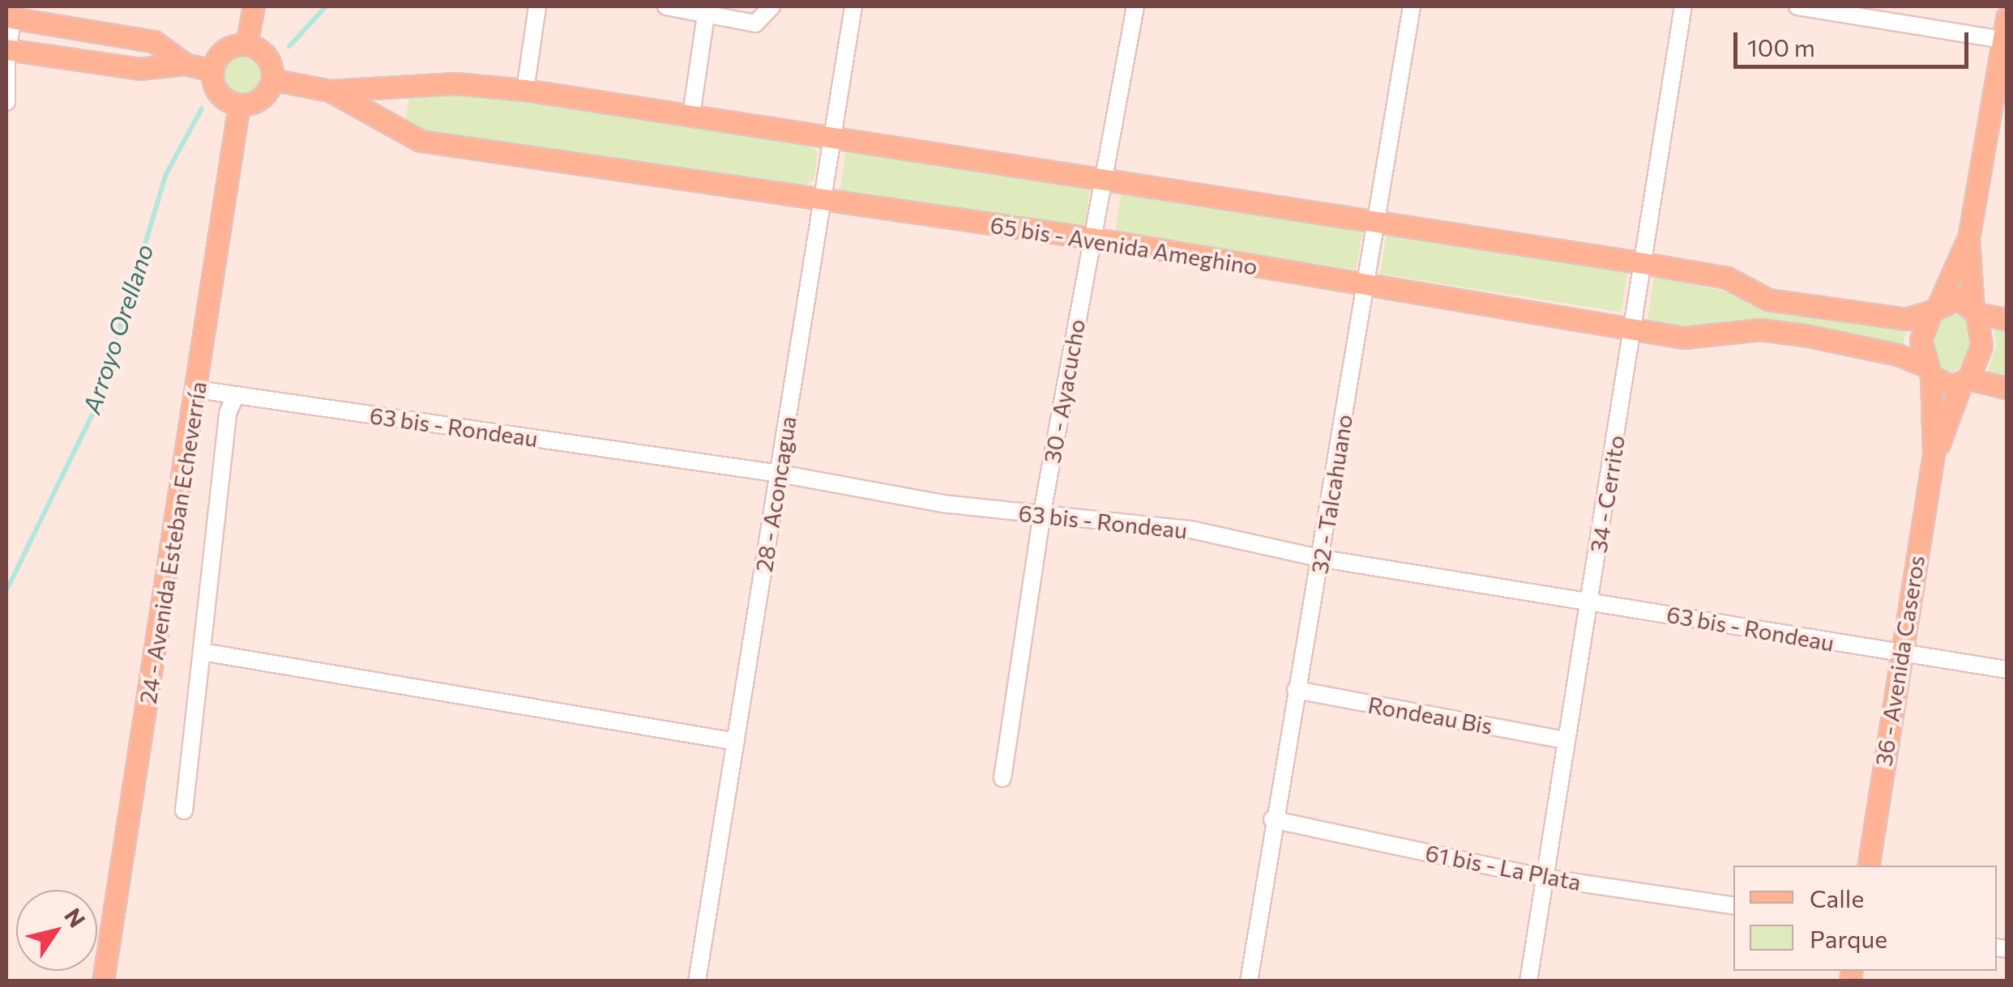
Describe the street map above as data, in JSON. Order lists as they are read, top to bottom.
{
  "streets": {
    "main road": ["65 bis - Avenida Ameghino", "24 - Avenida Esteban Echeverría", "36 - Avenida Caseros"],
    "street": [
      "30 - Ayacucho",
      "63 bis - Rondeau",
      "28 - Aconcagua",
      "32 - Talcahuano",
      "34 - Cerrito",
      "Rondeau Bis",
      "61 bis - La Plata"
    ]
  },
  "crossings": [
    ["65 bis - Avenida Ameghino", "30 - Ayacucho"],
    ["65 bis - Avenida Ameghino", "28 - Aconcagua"],
    ["65 bis - Avenida Ameghino", "32 - Talcahuano"],
    ["65 bis - Avenida Ameghino", "34 - Cerrito"],
    ["65 bis - Avenida Ameghino", "24 - Avenida Esteban Echeverría"],
    ["65 bis - Avenida Ameghino", "36 - Avenida Caseros"],
    ["30 - Ayacucho", "63 bis - Rondeau"],
    ["63 bis - Rondeau", "28 - Aconcagua"],
    ["63 bis - Rondeau", "32 - Talcahuano"],
    ["63 bis - Rondeau", "34 - Cerrito"],
    ["63 bis - Rondeau", "24 - Avenida Esteban Echeverría"],
    ["63 bis - Rondeau", "36 - Avenida Caseros"],
    ["32 - Talcahuano", "Rondeau Bis"],
    ["32 - Talcahuano", "61 bis - La Plata"],
    ["34 - Cerrito", "Rondeau Bis"],
    ["34 - Cerrito", "61 bis - La Plata"]
  ],
  "water": ["Arroyo Orellano"],
  "legend": ["Calle", "Parque"],
  "scale_bar": "100 m",
  "north": "top right"
}
